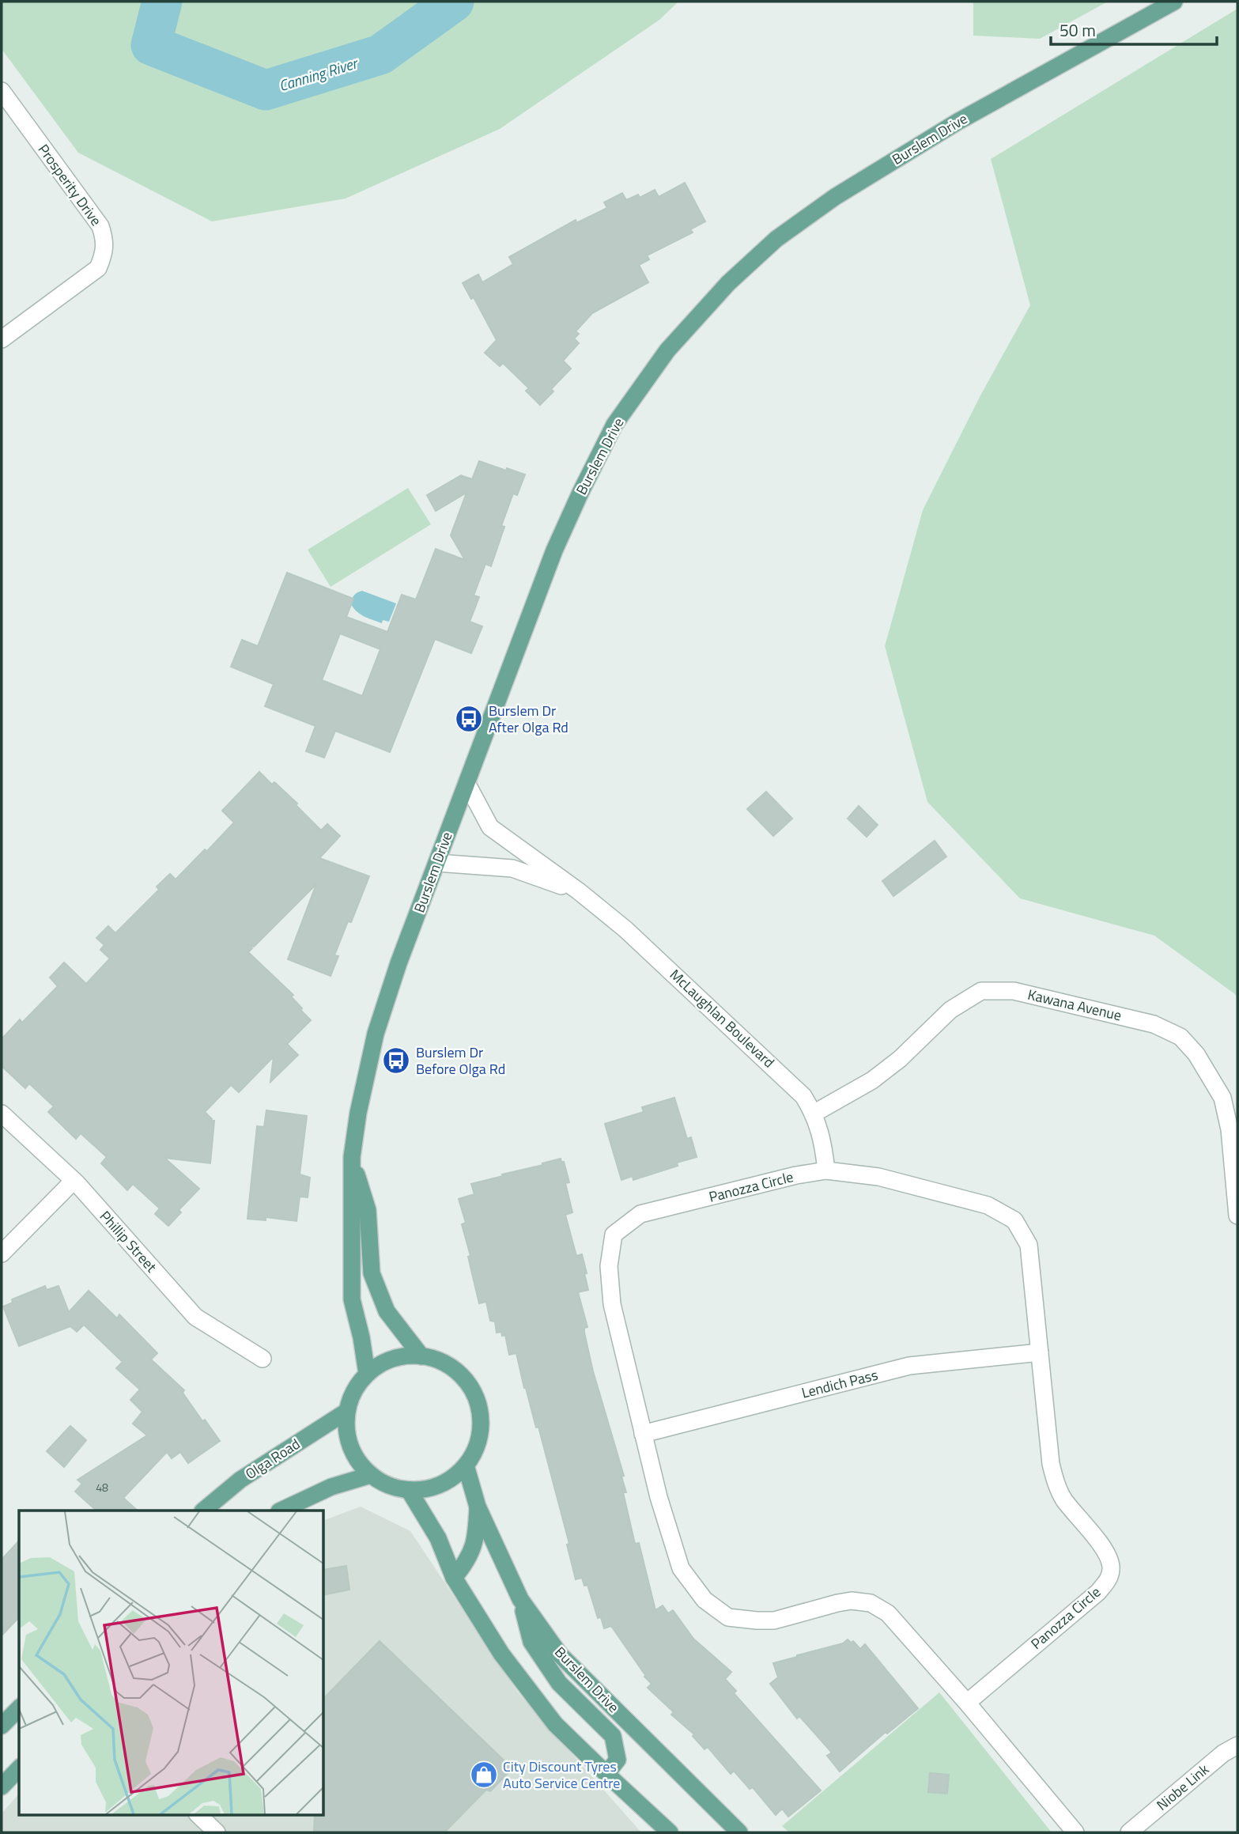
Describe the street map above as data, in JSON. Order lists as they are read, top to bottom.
{
  "streets": {
    "main road": ["Burslem Drive", "Olga Road"],
    "street": [
      "Prosperity Drive",
      "Kawana Avenue",
      "McLaughlan Boulevard",
      "Panozza Circle",
      "Phillip Street",
      "Lendich Pass",
      "Niobe Link"
    ]
  },
  "crossings": [
    ["Burslem Drive", "McLaughlan Boulevard"],
    ["Burslem Drive", "Olga Road"],
    ["Kawana Avenue", "McLaughlan Boulevard"],
    ["McLaughlan Boulevard", "Panozza Circle"],
    ["Panozza Circle", "Lendich Pass"]
  ],
  "water": ["Canning River"],
  "places": {
    "bus stop": ["Burslem Dr After Olga Rd", "Burslem Dr Before Olga Rd"],
    "shop": ["City Discount Tyres Auto Service Centre"]
  },
  "house_numbers": ["48"],
  "scale_bar": "50 m"
}
